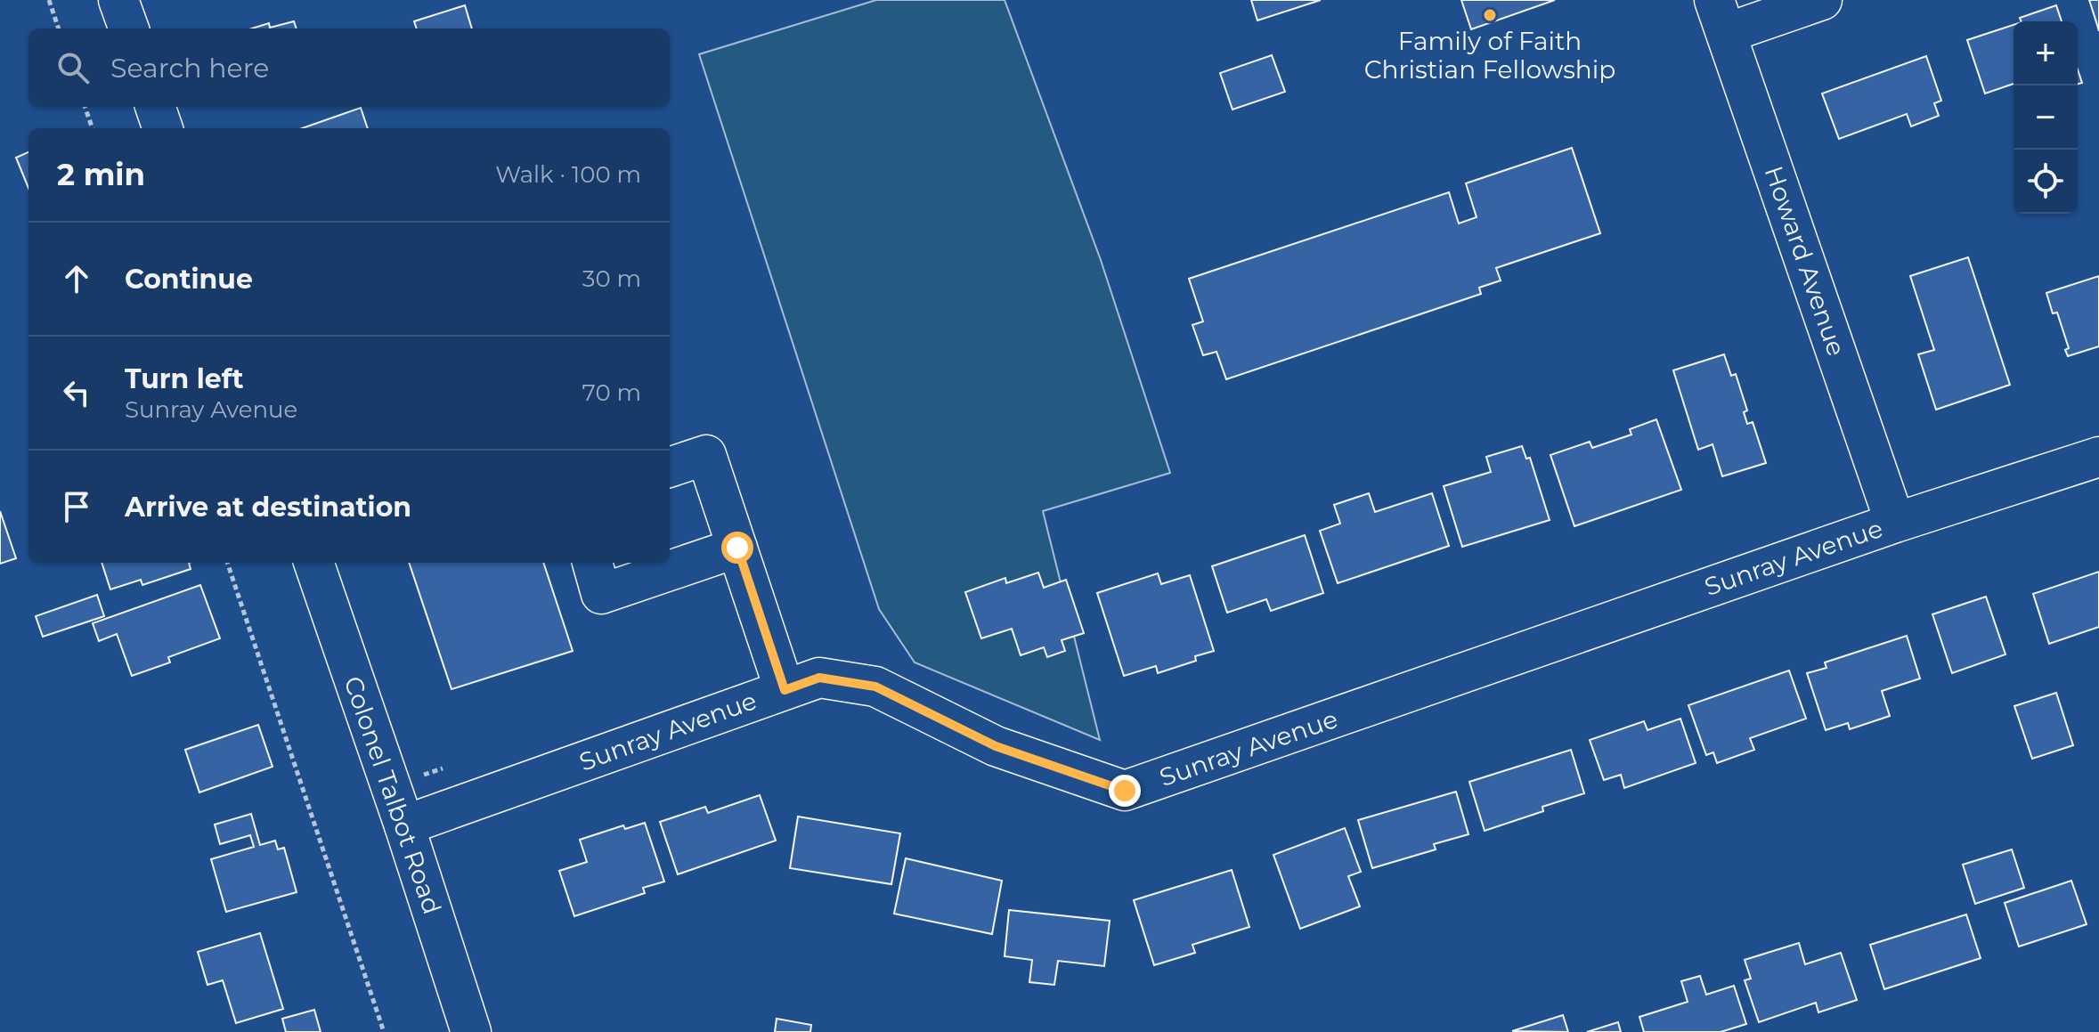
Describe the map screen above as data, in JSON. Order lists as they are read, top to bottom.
{
  "streets": {
    "street": ["Howard Avenue", "Sunray Avenue", "Colonel Talbot Road"]
  },
  "crossings": [
    ["Howard Avenue", "Sunray Avenue"],
    ["Sunray Avenue", "Colonel Talbot Road"]
  ],
  "places": ["Family of Faith Christian Fellowship"],
  "page": {
    "map_buttons": ["+", "−"],
    "search": "Search here",
    "heading": ["2 min", "Walk · 100 m"],
    "list": [
      ["Continue", "30 m"],
      ["Turn left", "Sunray Avenue", "70 m"],
      "Arrive at destination"
    ]
  }
}
